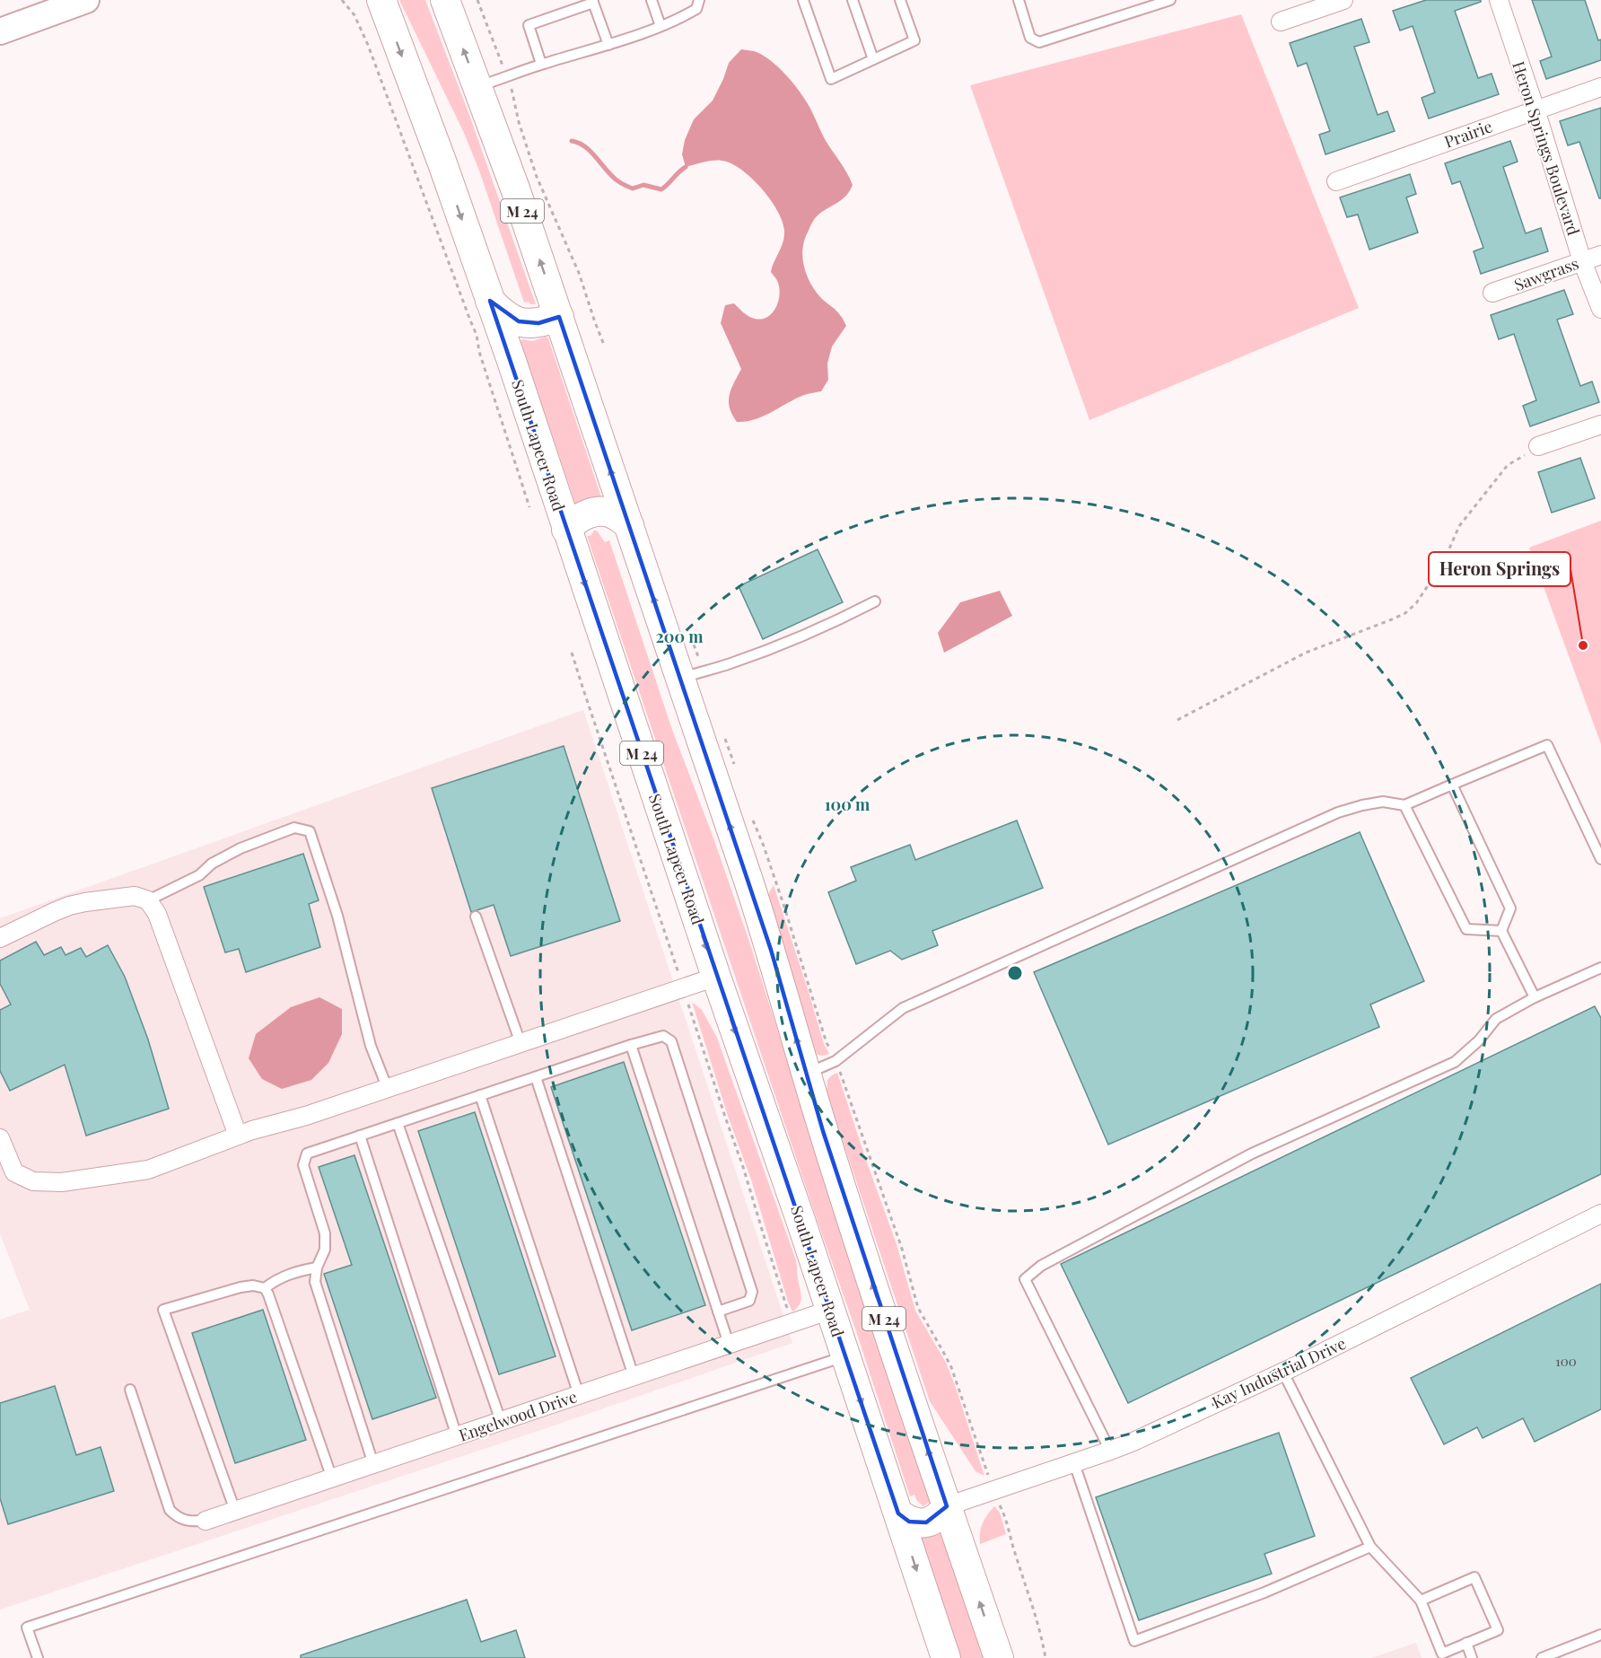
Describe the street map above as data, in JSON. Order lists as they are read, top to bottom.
{
  "streets": {
    "main road": ["M 24", "South Lapeer Road"],
    "street": [
      "Prairie",
      "Heron Springs Boulevard",
      "Sawgrass",
      "Kay Industrial Drive",
      "Engelwood Drive"
    ]
  },
  "crossings": [
    ["Prairie", "Heron Springs Boulevard"],
    ["Heron Springs Boulevard", "Sawgrass"],
    ["M 24", "Kay Industrial Drive"],
    ["South Lapeer Road", "Engelwood Drive"]
  ],
  "places": ["Heron Springs"],
  "house_numbers": ["100"],
  "rings": ["200 m", "100 m"]
}
